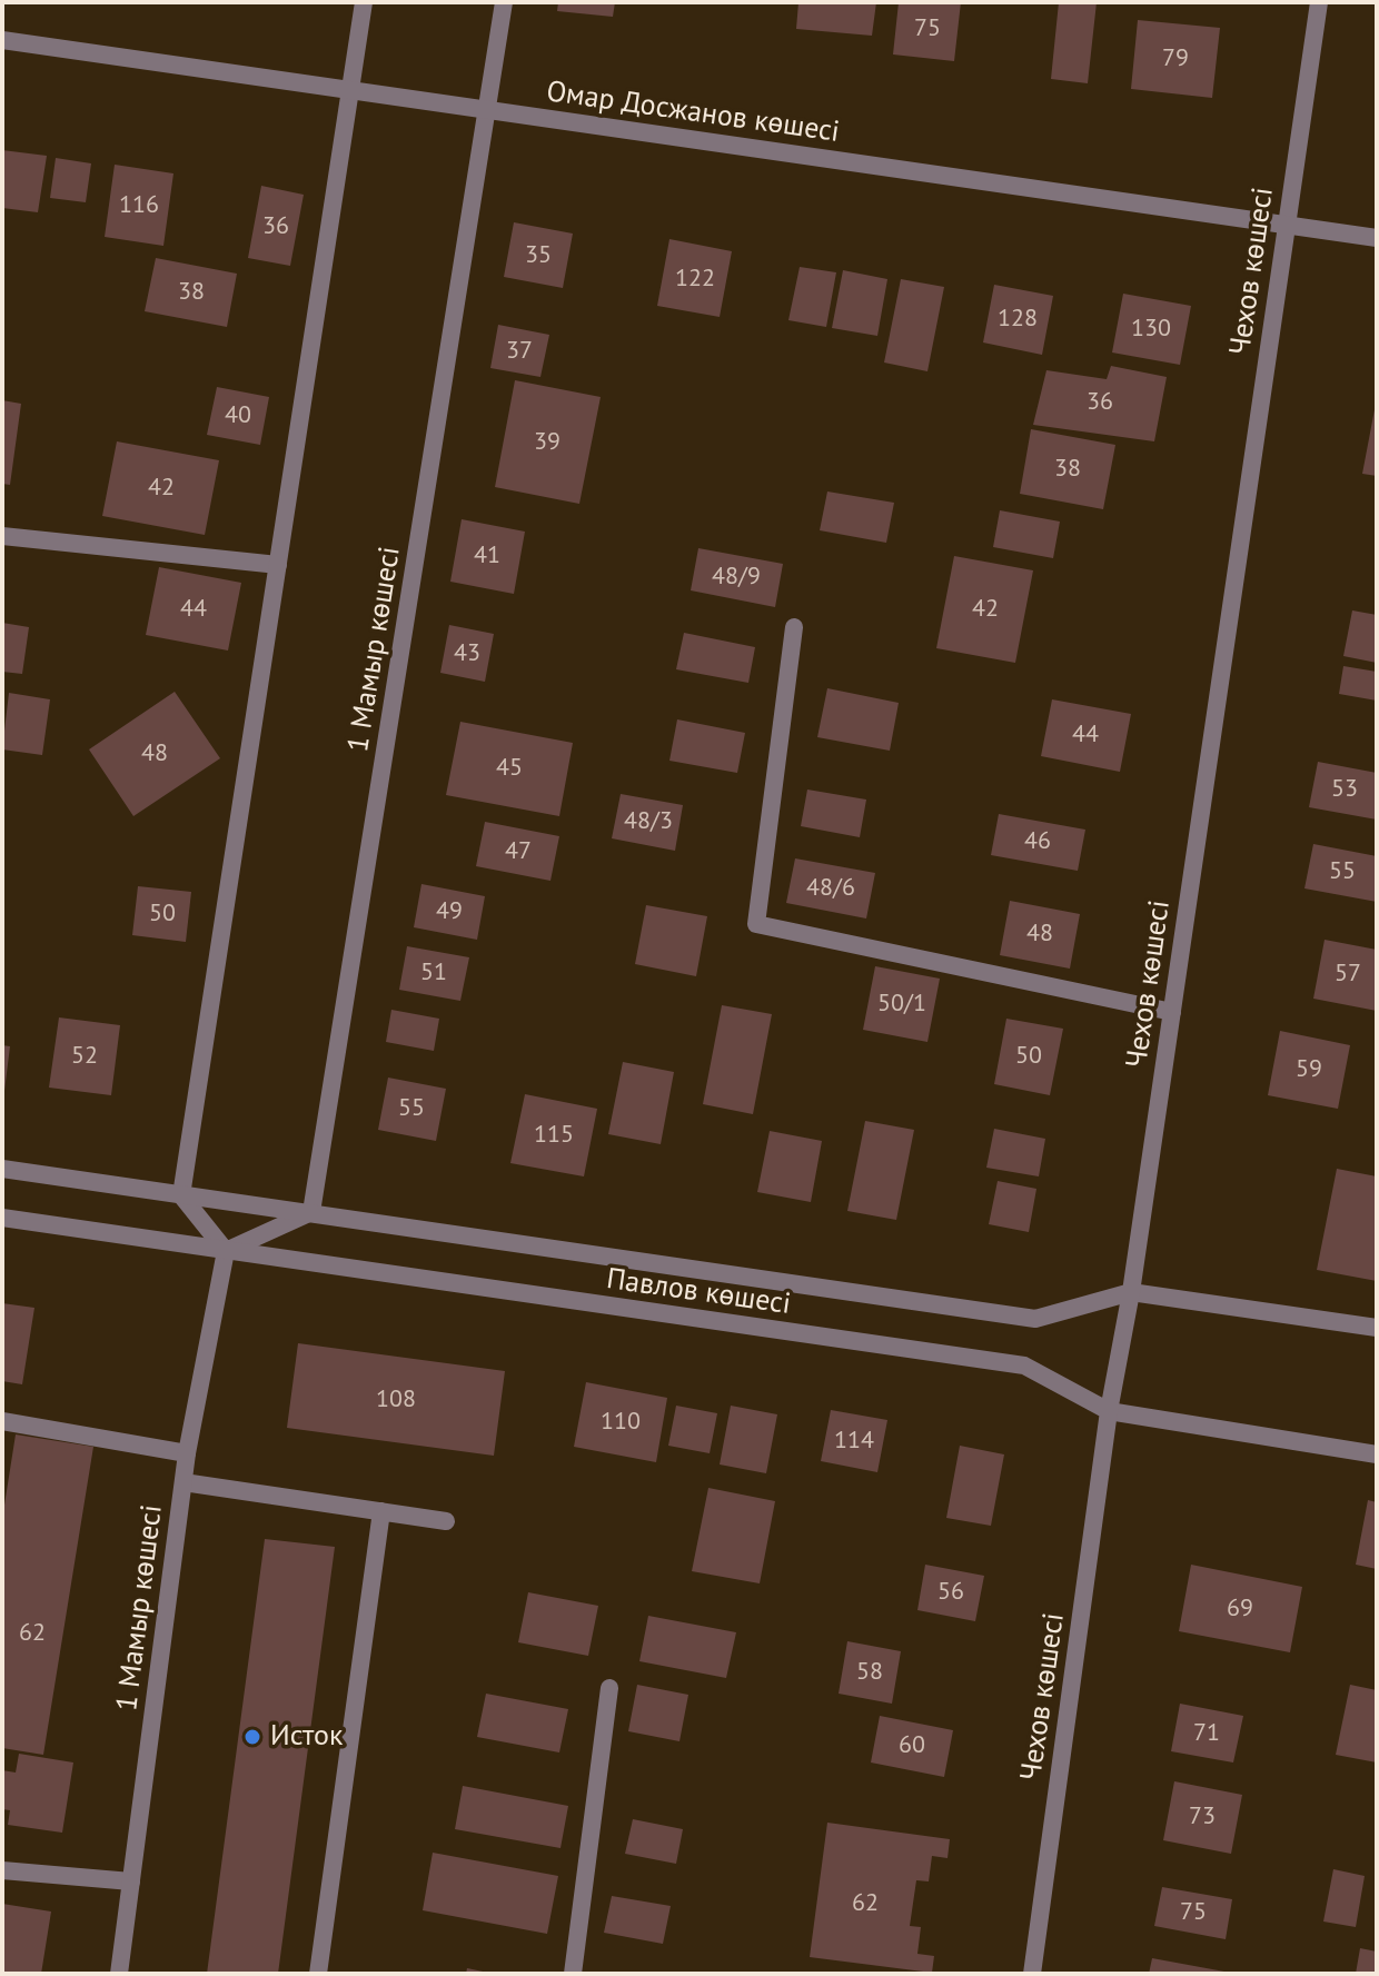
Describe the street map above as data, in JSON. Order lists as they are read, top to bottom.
{
  "streets": {
    "street": [
      "Омар Досжанов көшесі",
      "Чехов көшесі",
      "1 Мамыр көшесі",
      "Павлов көшесі"
    ]
  },
  "crossings": [
    ["Омар Досжанов көшесі", "Чехов көшесі"],
    ["Омар Досжанов көшесі", "1 Мамыр көшесі"],
    ["Чехов көшесі", "Павлов көшесі"],
    ["1 Мамыр көшесі", "Павлов көшесі"]
  ],
  "places": ["Исток"],
  "house_numbers": [
    "75",
    "79",
    "116",
    "36",
    "35",
    "122",
    "38",
    "128",
    "130",
    "37",
    "36",
    "40",
    "39",
    "38",
    "42",
    "41",
    "48/9",
    "44",
    "42",
    "43",
    "44",
    "48",
    "45",
    "53",
    "48/3",
    "46",
    "47",
    "55",
    "48/6",
    "49",
    "50",
    "48",
    "51",
    "57",
    "50/1",
    "52",
    "50",
    "59",
    "55",
    "115",
    "108",
    "110",
    "114",
    "56",
    "69",
    "62",
    "58",
    "71",
    "60",
    "73",
    "62",
    "75"
  ]
}
